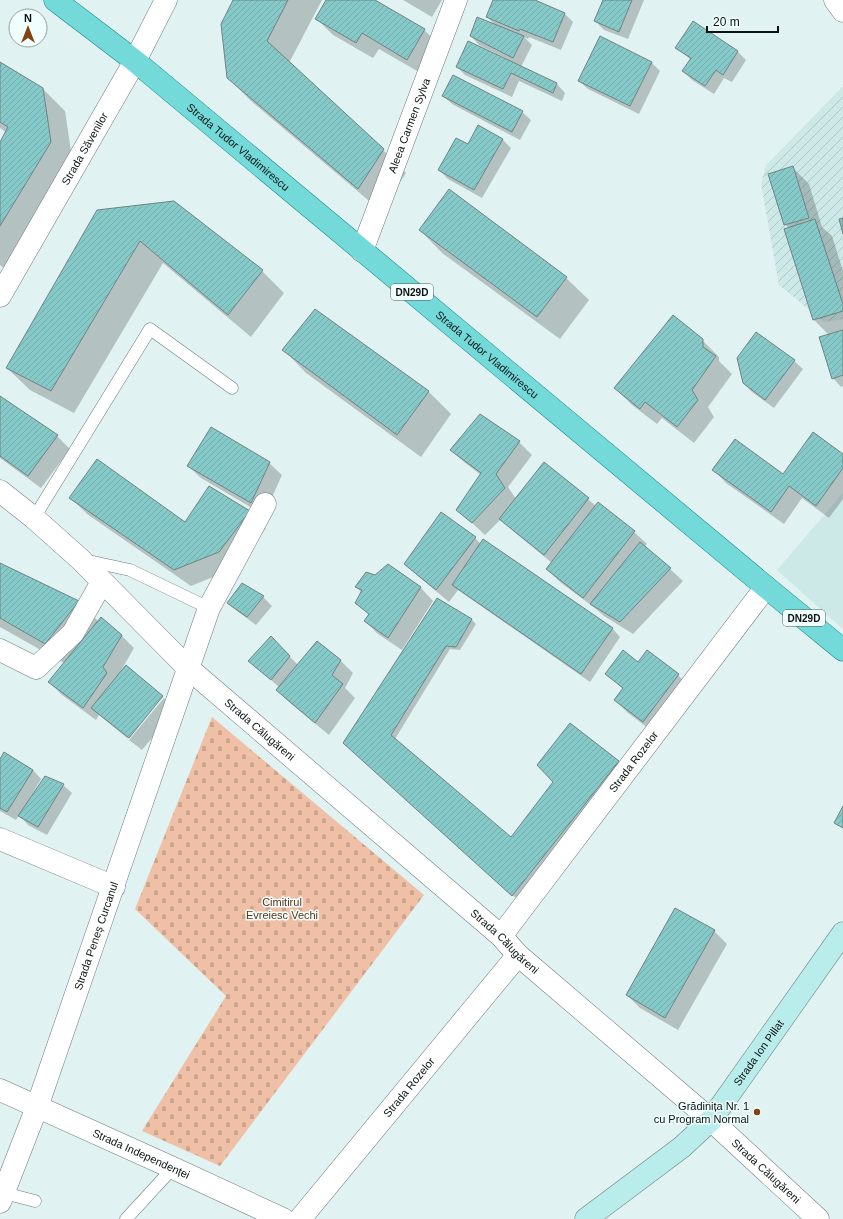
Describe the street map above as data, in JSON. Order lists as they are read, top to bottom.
{
  "streets": {
    "main road": ["Strada Tudor Vladimirescu", "DN29D", "Strada Ion Pillat"],
    "street": [
      "Aleea Carmen Sylva",
      "Strada Săvenilor",
      "Strada Călugăreni",
      "Strada Rozelor",
      "Strada Peneș Curcanul",
      "Strada Independenței"
    ]
  },
  "crossings": [
    ["Aleea Carmen Sylva", "Strada Tudor Vladimirescu"],
    ["Strada Tudor Vladimirescu", "Strada Săvenilor"],
    ["Strada Tudor Vladimirescu", "Strada Rozelor"],
    ["Strada Călugăreni", "Strada Rozelor"],
    ["Strada Călugăreni", "Strada Peneș Curcanul"],
    ["Strada Călugăreni", "Strada Ion Pillat"],
    ["Strada Peneș Curcanul", "Strada Independenței"]
  ],
  "parks": ["Cimitirul Evreiesc Vechi"],
  "places": ["Grădinița Nr. 1 cu Program Normal"],
  "scale_bar": "20 m",
  "north": "top"
}
